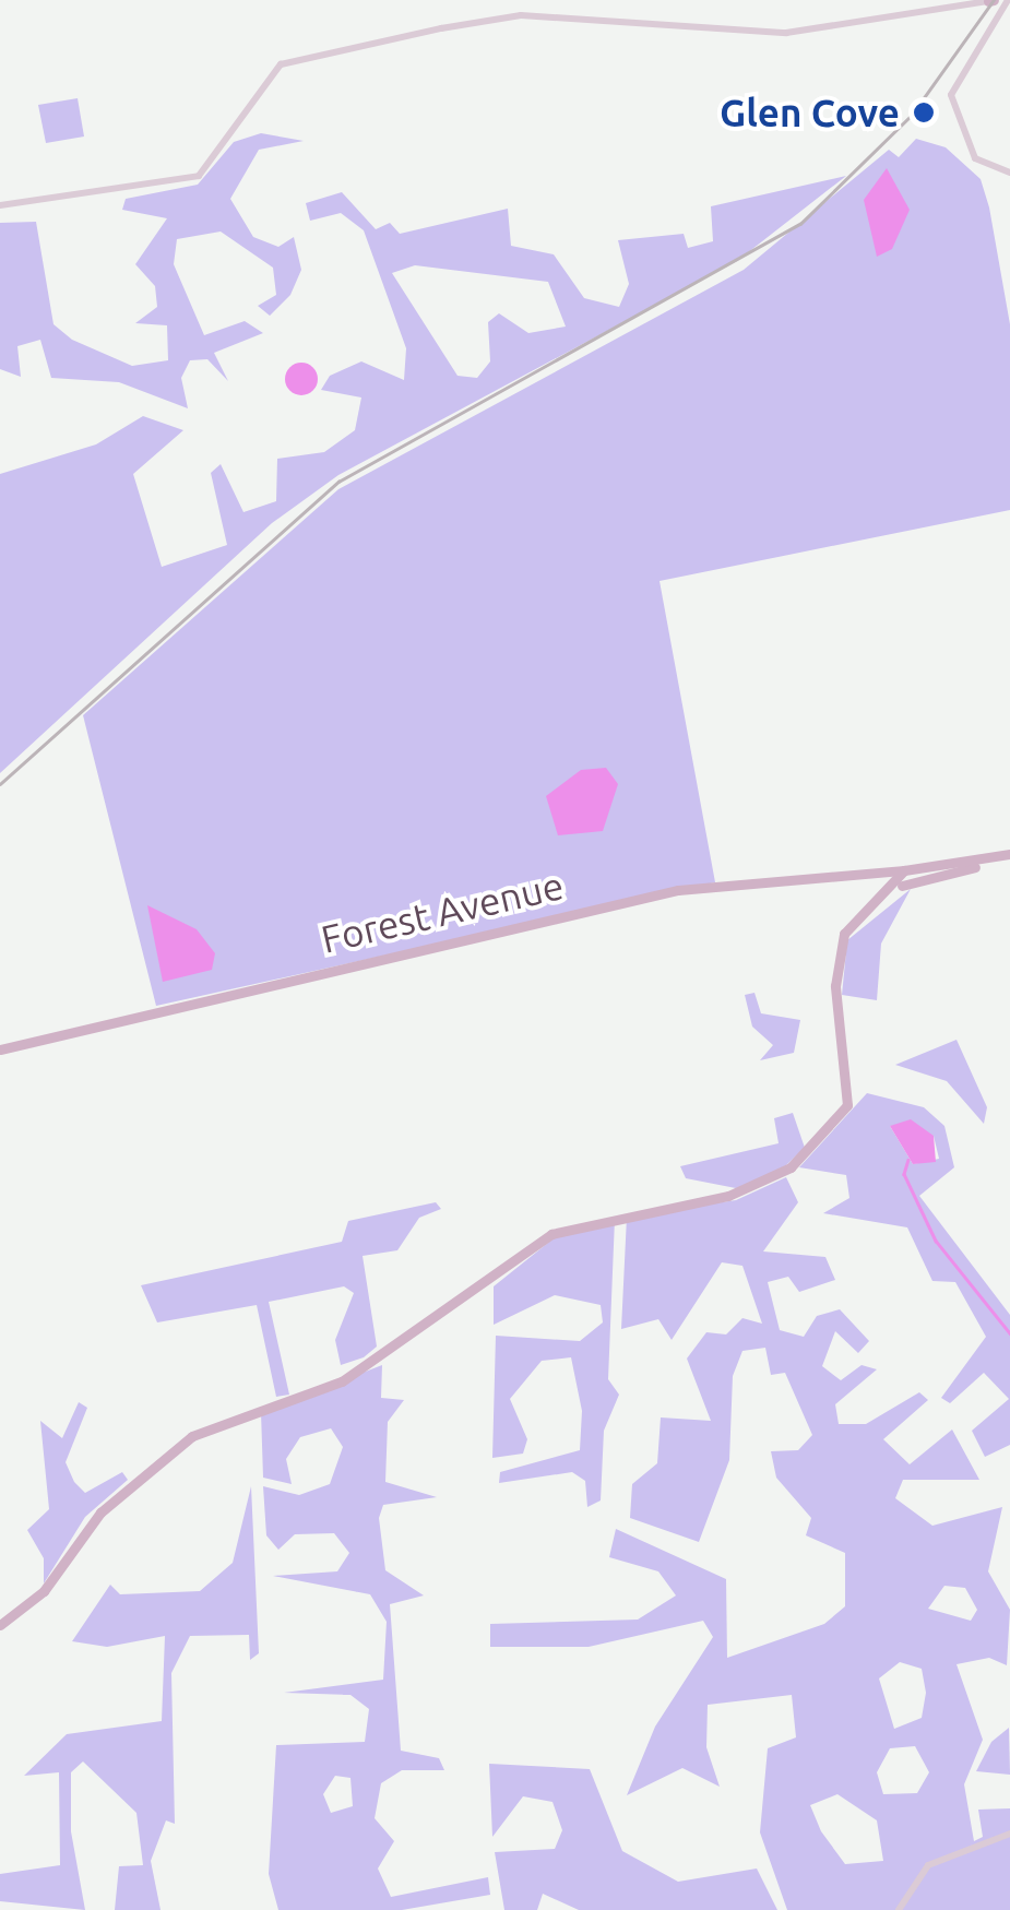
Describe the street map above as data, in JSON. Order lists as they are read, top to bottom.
{
  "streets": {
    "main road": ["Forest Avenue"]
  },
  "places": ["Glen Cove"]
}
